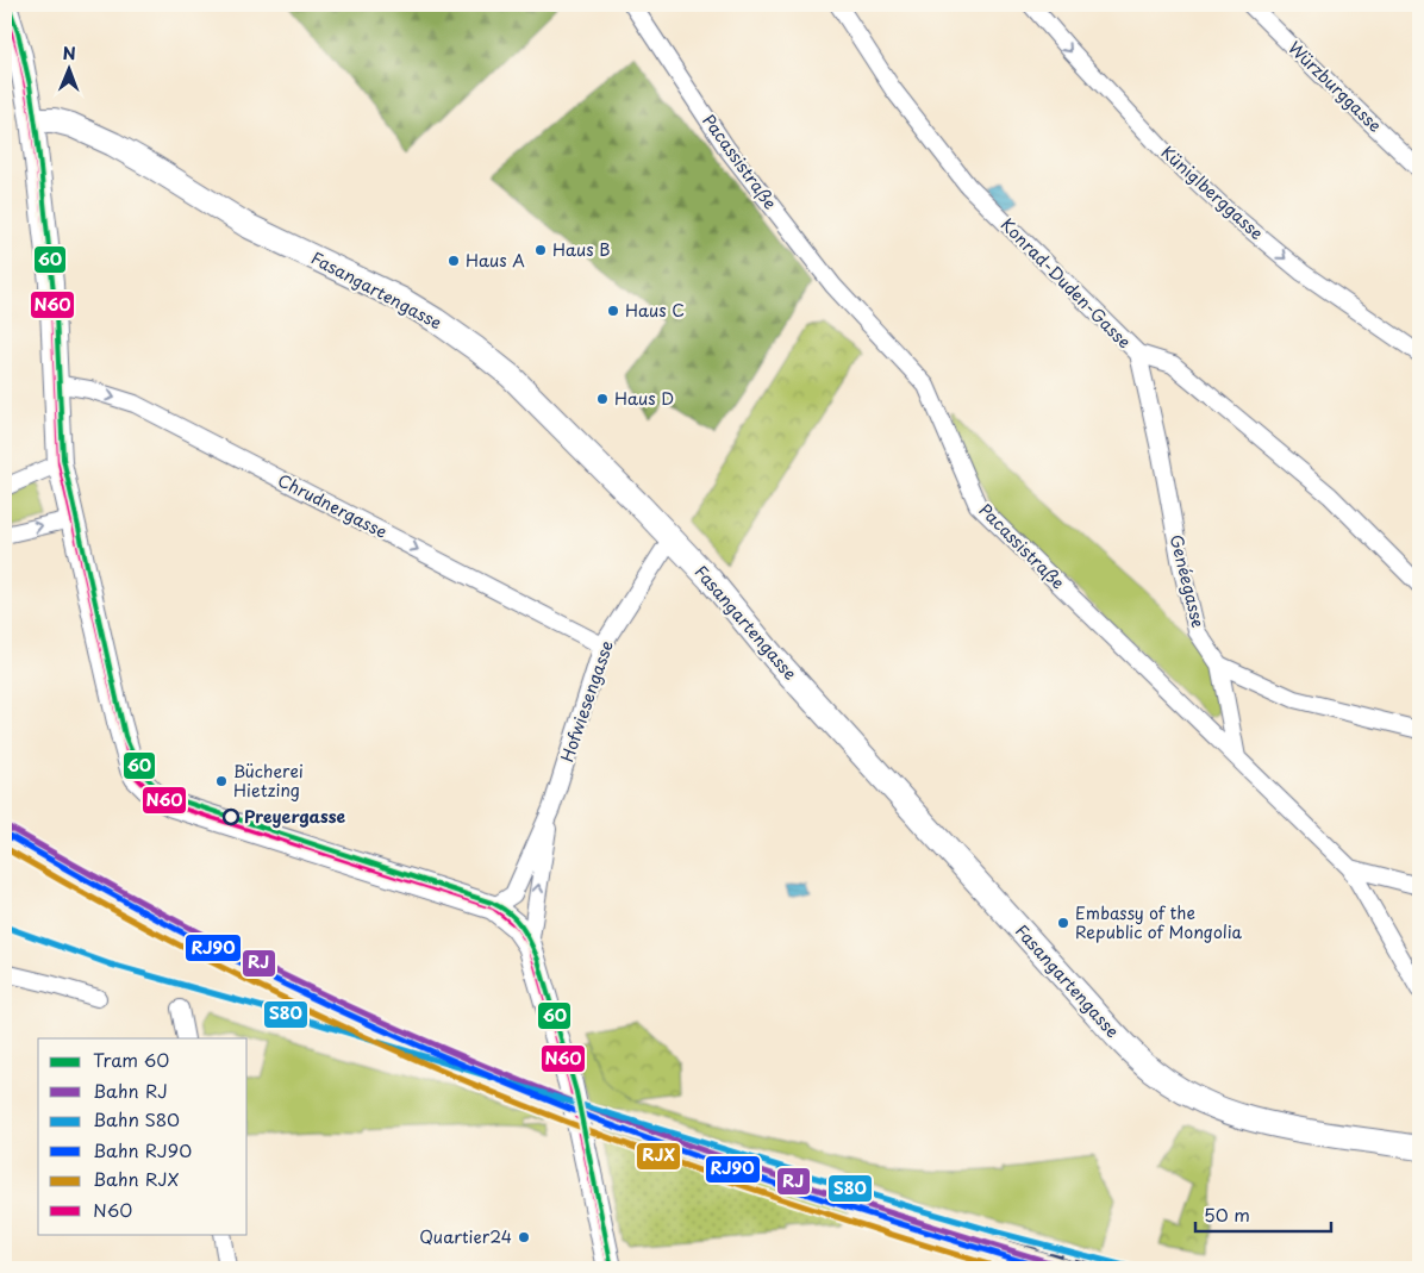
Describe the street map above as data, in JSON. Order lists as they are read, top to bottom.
{
  "streets": {
    "main road": ["Fasangartengasse", "Hofwiesengasse"],
    "street": [
      "Würzburggasse",
      "Pacassistraße",
      "Küniglberggasse",
      "Konrad-Duden-Gasse",
      "Chrudnergasse",
      "Genéegasse"
    ]
  },
  "crossings": [
    ["Konrad-Duden-Gasse", "Genéegasse"],
    ["Fasangartengasse", "Hofwiesengasse"],
    ["Chrudnergasse", "Hofwiesengasse"]
  ],
  "one_way": ["Küniglberggasse", "Chrudnergasse"],
  "places": [
    "Haus B",
    "Haus A",
    "Haus C",
    "Haus D",
    "Bücherei Hietzing",
    "Preyergasse",
    "Embassy of the Republic of Mongolia",
    "Quartier24"
  ],
  "lines": [
    "tram line 60",
    "transit line N60",
    "rail line RJ",
    "rail line RJ90",
    "rail line RJX",
    "rail line S80"
  ],
  "legend": [
    "Tram 60",
    "Bahn RJ",
    "Bahn S80",
    "Bahn RJ90",
    "Bahn RJX",
    "N60"
  ],
  "scale_bar": "50 m",
  "north": "top"
}
